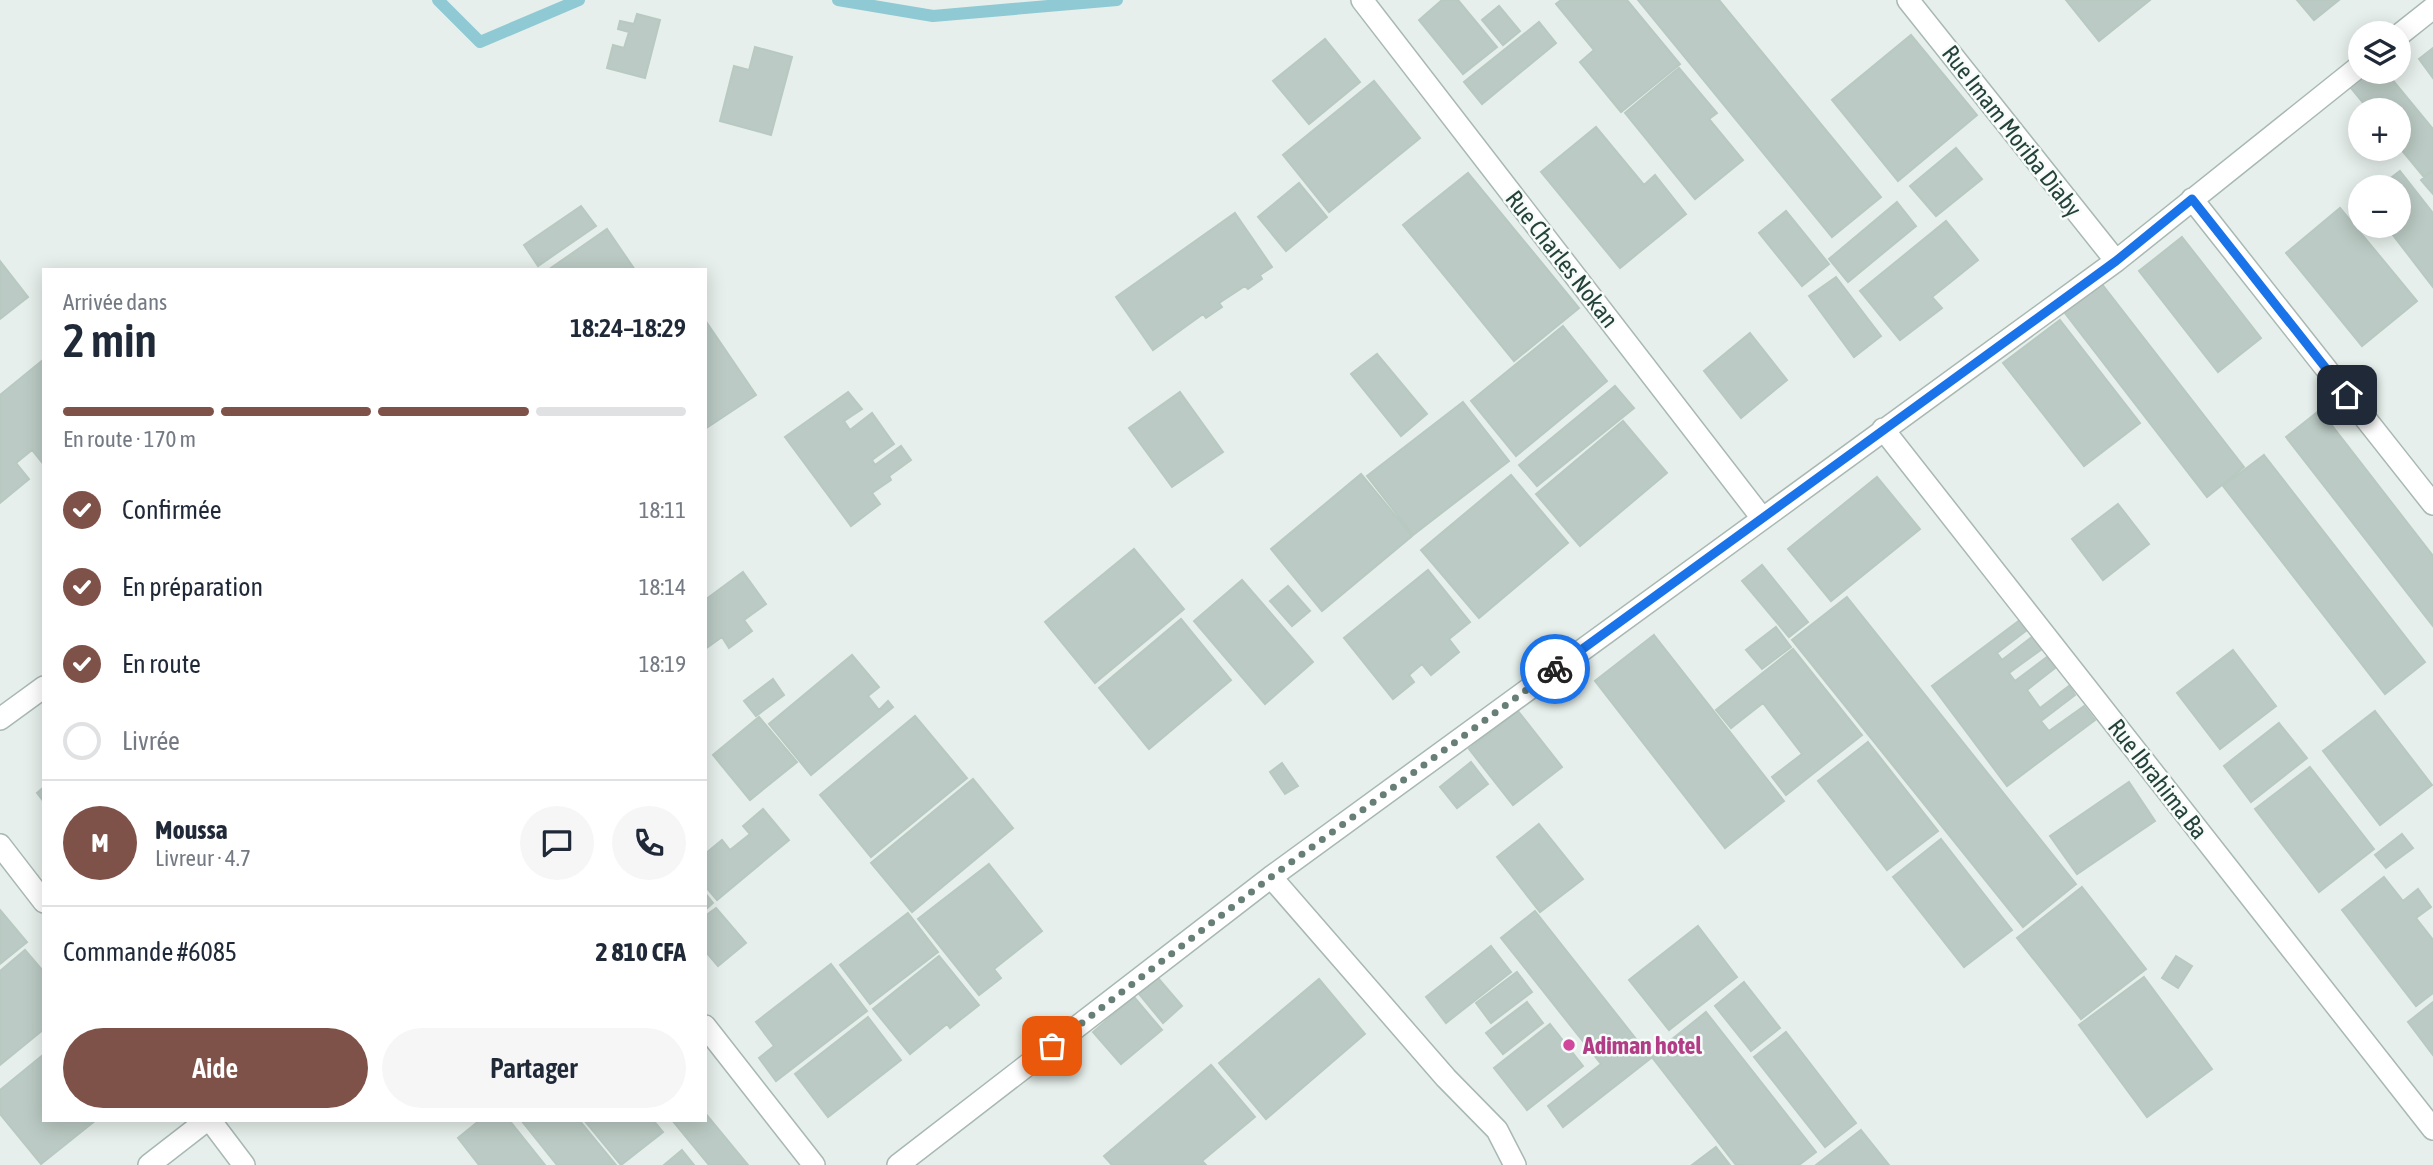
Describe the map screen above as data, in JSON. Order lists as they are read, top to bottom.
{
  "streets": {
    "street": ["Rue Imam Moriba Diaby", "Rue Charles Nokan", "Rue Ibrahima Ba"]
  },
  "places": ["Adiman hotel"],
  "page": {
    "map_buttons": ["+", "−"],
    "heading": ["2 min", "Arrivée dans", "18:24–18:29"],
    "panel": [
      "Moussa",
      "Livreur · 4.7",
      "Commande #6085",
      "2 810 CFA"
    ],
    "bar": "En route · 170 m",
    "list": [
      ["Confirmée", "18:11"],
      ["En préparation", "18:14"],
      ["En route", "18:19"],
      "Livrée"
    ],
    "round": "M",
    "buttons": ["Aide", "Partager"]
  }
}
